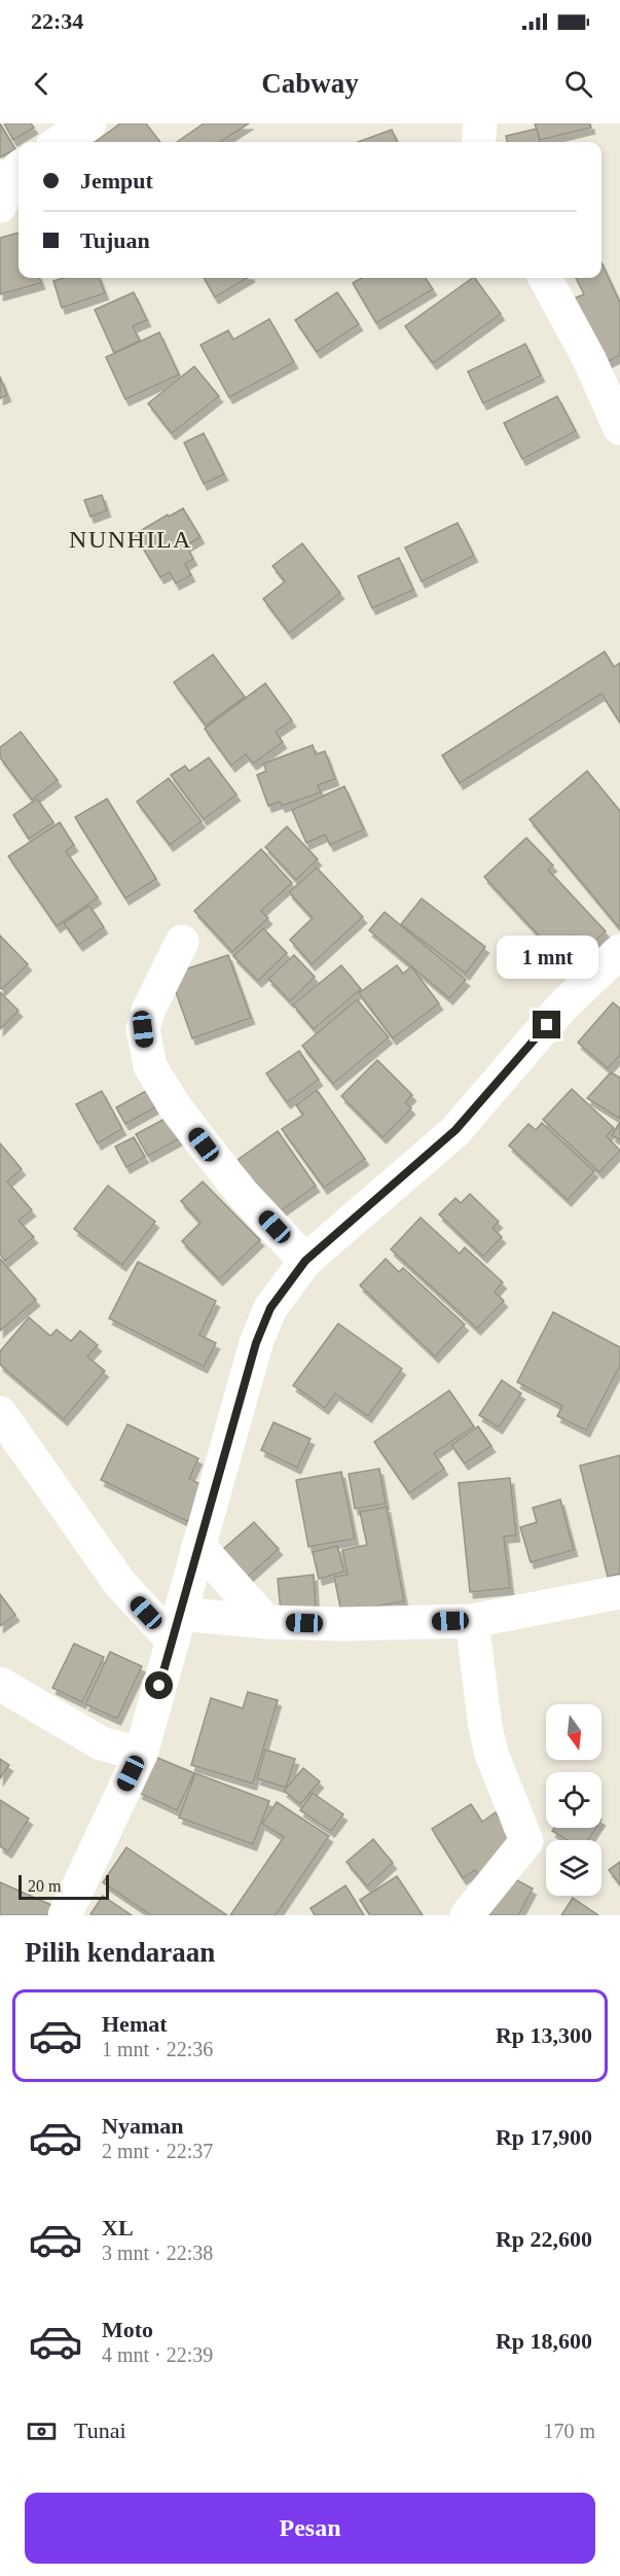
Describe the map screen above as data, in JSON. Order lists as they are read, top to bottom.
{
  "districts": ["NUNHILA"],
  "scale_bar": "20 m",
  "north": "bottom",
  "page": {
    "status": "22:34",
    "header": "Cabway",
    "banner": ["Jemput", "Tujuan"],
    "bubble": "1 mnt",
    "scale": "20 m",
    "heading": "Pilih kendaraan",
    "list": [
      {
        "name": "Hemat",
        "note": "1 mnt · 22:36",
        "value": "Rp 13,300"
      },
      {
        "name": "Nyaman",
        "note": "2 mnt · 22:37",
        "value": "Rp 17,900"
      },
      {
        "name": "XL",
        "note": "3 mnt · 22:38",
        "value": "Rp 22,600"
      },
      {
        "name": "Moto",
        "note": "4 mnt · 22:39",
        "value": "Rp 18,600"
      }
    ],
    "pay": ["Tunai", "170 m"],
    "buttons": "Pesan"
  }
}
